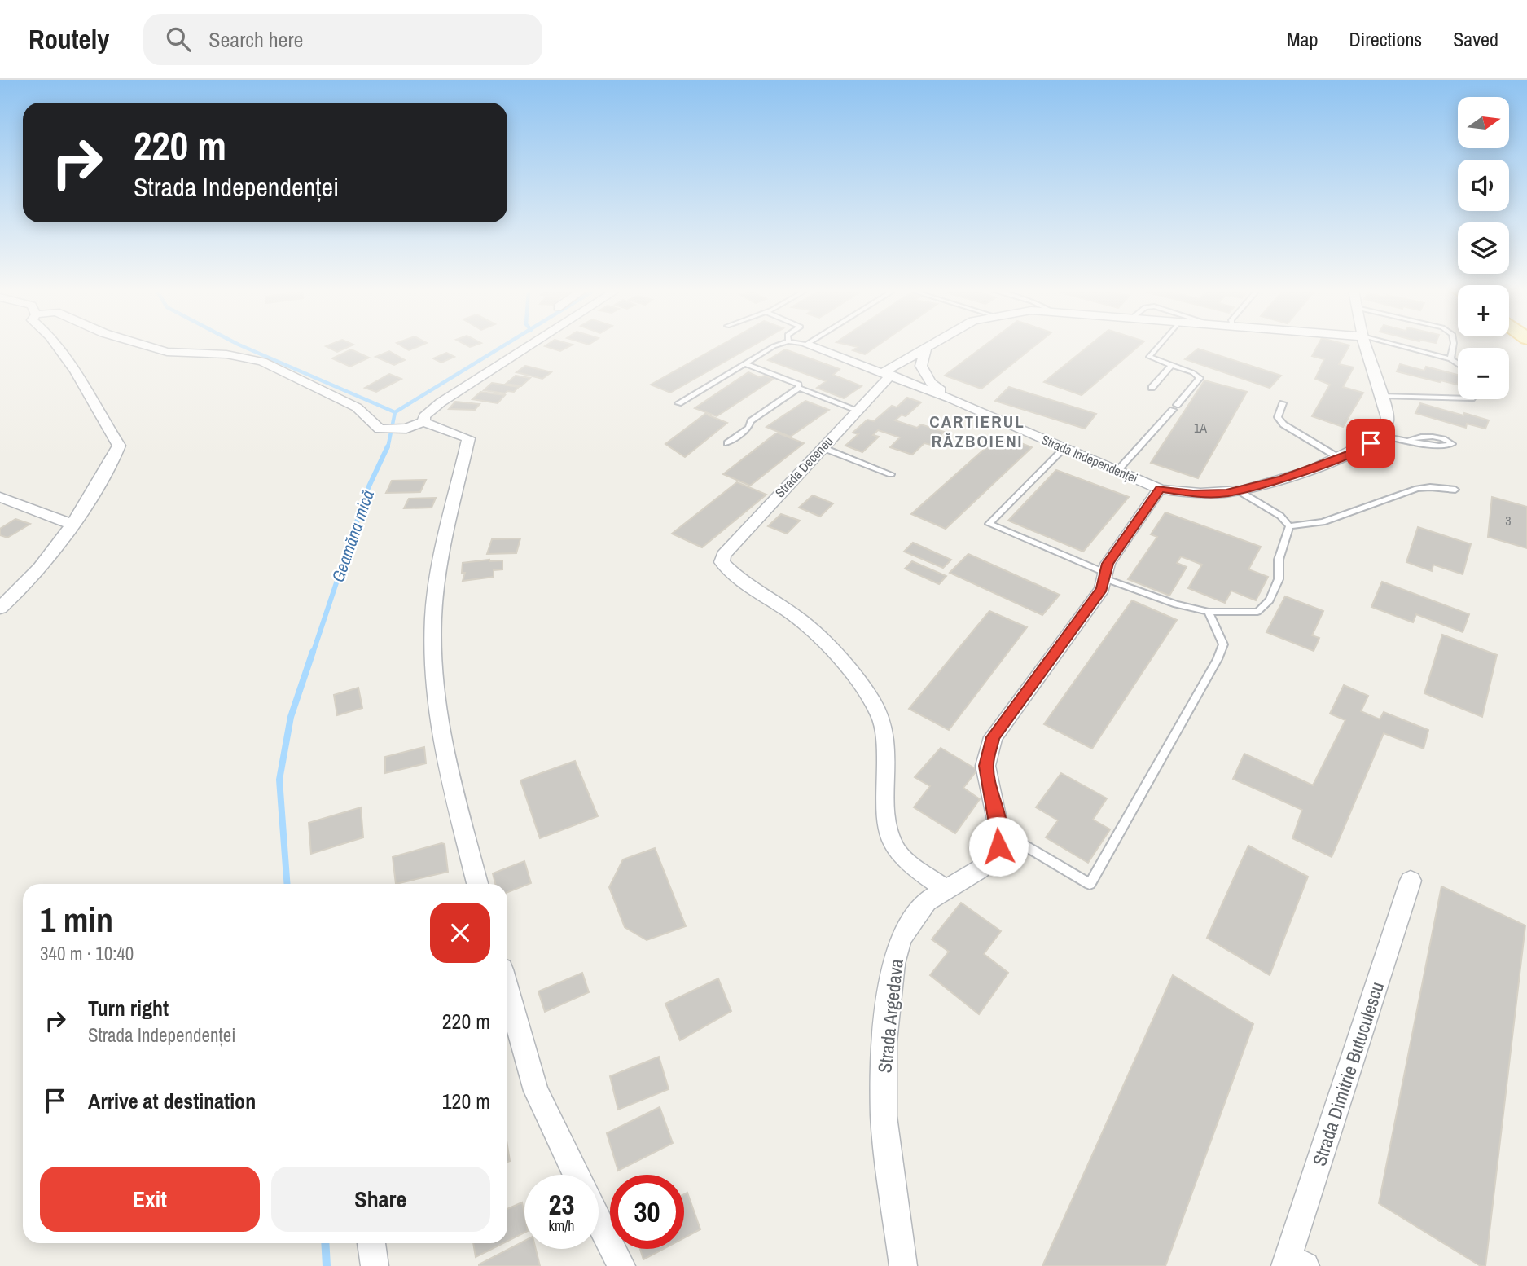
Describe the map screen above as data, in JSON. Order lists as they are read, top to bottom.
{
  "streets": {
    "street": [
      "Strada Independenței",
      "Strada Deceneu",
      "Strada Argedava",
      "Strada Dimitrie Butuculescu"
    ]
  },
  "crossings": [
    ["Strada Independenței", "Strada Deceneu"],
    ["Strada Deceneu", "Strada Argedava"]
  ],
  "districts": ["CARTIERUL RĂZBOIENI"],
  "water": ["Geamăna mică"],
  "house_numbers": ["1A", "3"],
  "north": "right",
  "page": {
    "header": "Routely",
    "search": "Search here",
    "nav": ["Map", "Directions", "Saved"],
    "map_buttons": ["+", "−"],
    "turn": ["220 m", "Strada Independenței"],
    "heading": ["1 min", "340 m · 10:40"],
    "list": [
      {
        "name": "Turn right",
        "note": "Strada Independenței",
        "value": "220 m"
      },
      {
        "name": "Arrive at destination",
        "value": "120 m"
      }
    ],
    "buttons": ["Exit", "Share"],
    "speed": "23 km/h",
    "limit": "30"
  }
}
